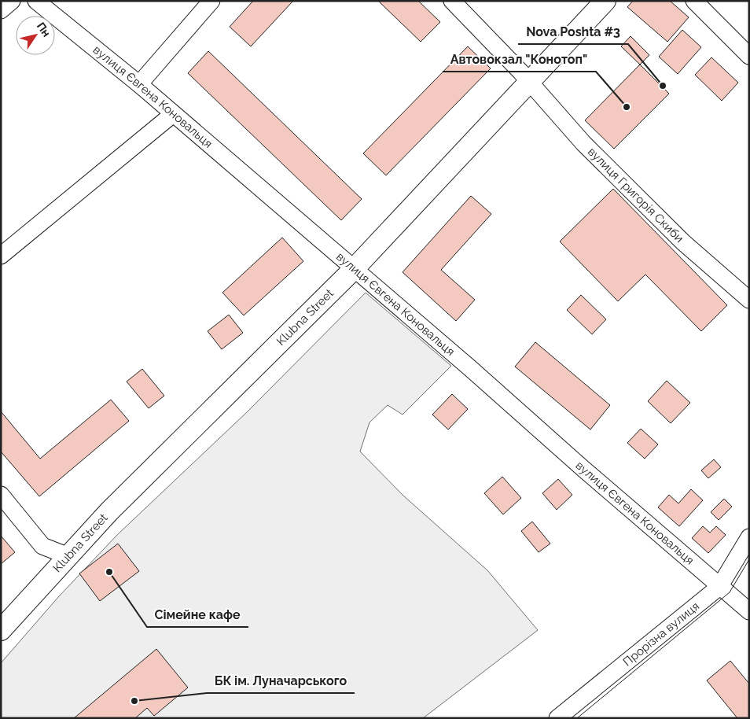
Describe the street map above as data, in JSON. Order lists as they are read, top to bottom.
{
  "streets": {
    "main road": ["Klubna Street"],
    "street": ["вулиця Євгена Коновальця", "вулиця Григорія Скиби", "Прорізна вулиця"]
  },
  "crossings": [
    ["вулиця Євгена Коновальця", "Klubna Street"],
    ["вулиця Євгена Коновальця", "Прорізна вулиця"],
    ["вулиця Григорія Скиби", "Klubna Street"]
  ],
  "places": [
    "Nova Poshta #3",
    "Автовокзал \"Конотоп\"",
    "Сімейне кафе",
    "БК ім. Луначарського"
  ],
  "north": "top right"
}
